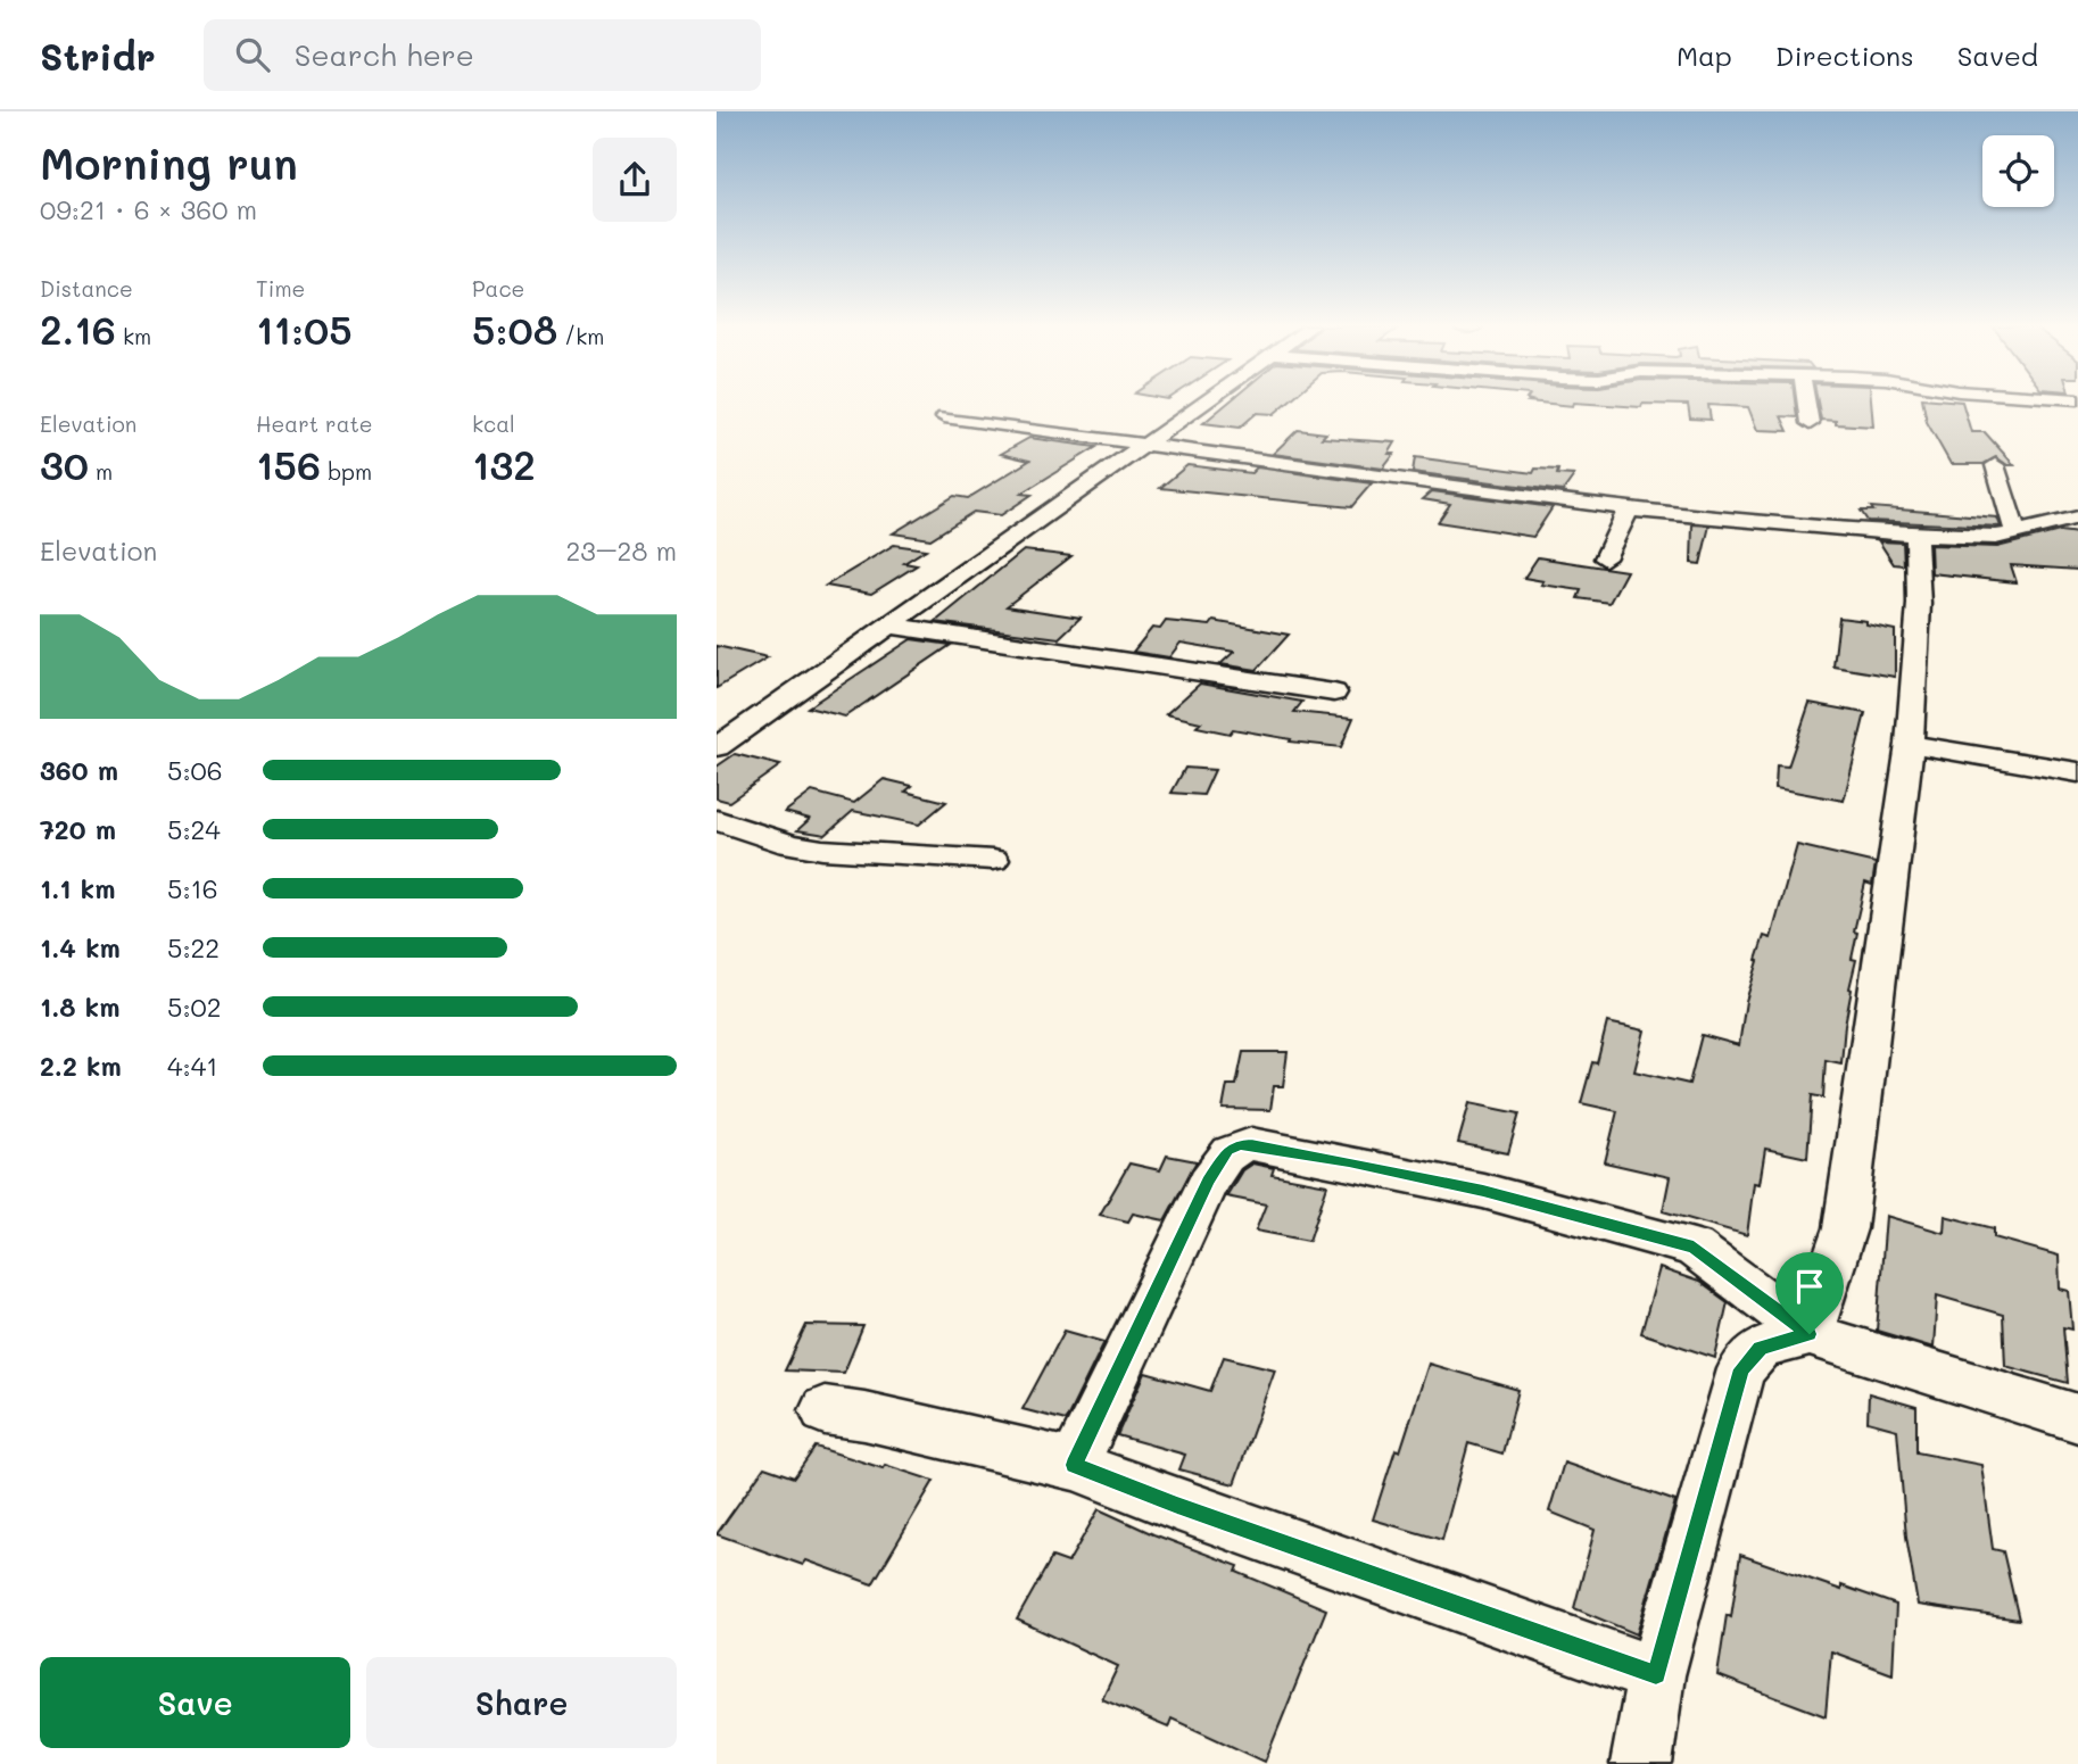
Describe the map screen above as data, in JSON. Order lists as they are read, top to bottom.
{
  "page": {
    "header": "Stridr",
    "search": "Search here",
    "nav": ["Map", "Directions", "Saved"],
    "heading": ["Morning run", "09:21 · 6 × 360 m"],
    "stats": [
      ["Distance", "2.16 km"],
      ["Time", "11:05"],
      ["Pace", "5:08 /km"],
      ["Elevation", "30 m"],
      ["Heart rate", "156 bpm"],
      ["kcal", "132"]
    ],
    "chart": ["Elevation", "23–28 m"],
    "list": [
      {
        "name": "360 m",
        "note": "5:06"
      },
      {
        "name": "720 m",
        "note": "5:24"
      },
      {
        "name": "1.1 km",
        "note": "5:16"
      },
      {
        "name": "1.4 km",
        "note": "5:22"
      },
      {
        "name": "1.8 km",
        "note": "5:02"
      },
      {
        "name": "2.2 km",
        "note": "4:41"
      }
    ],
    "buttons": ["Save", "Share"]
  }
}
